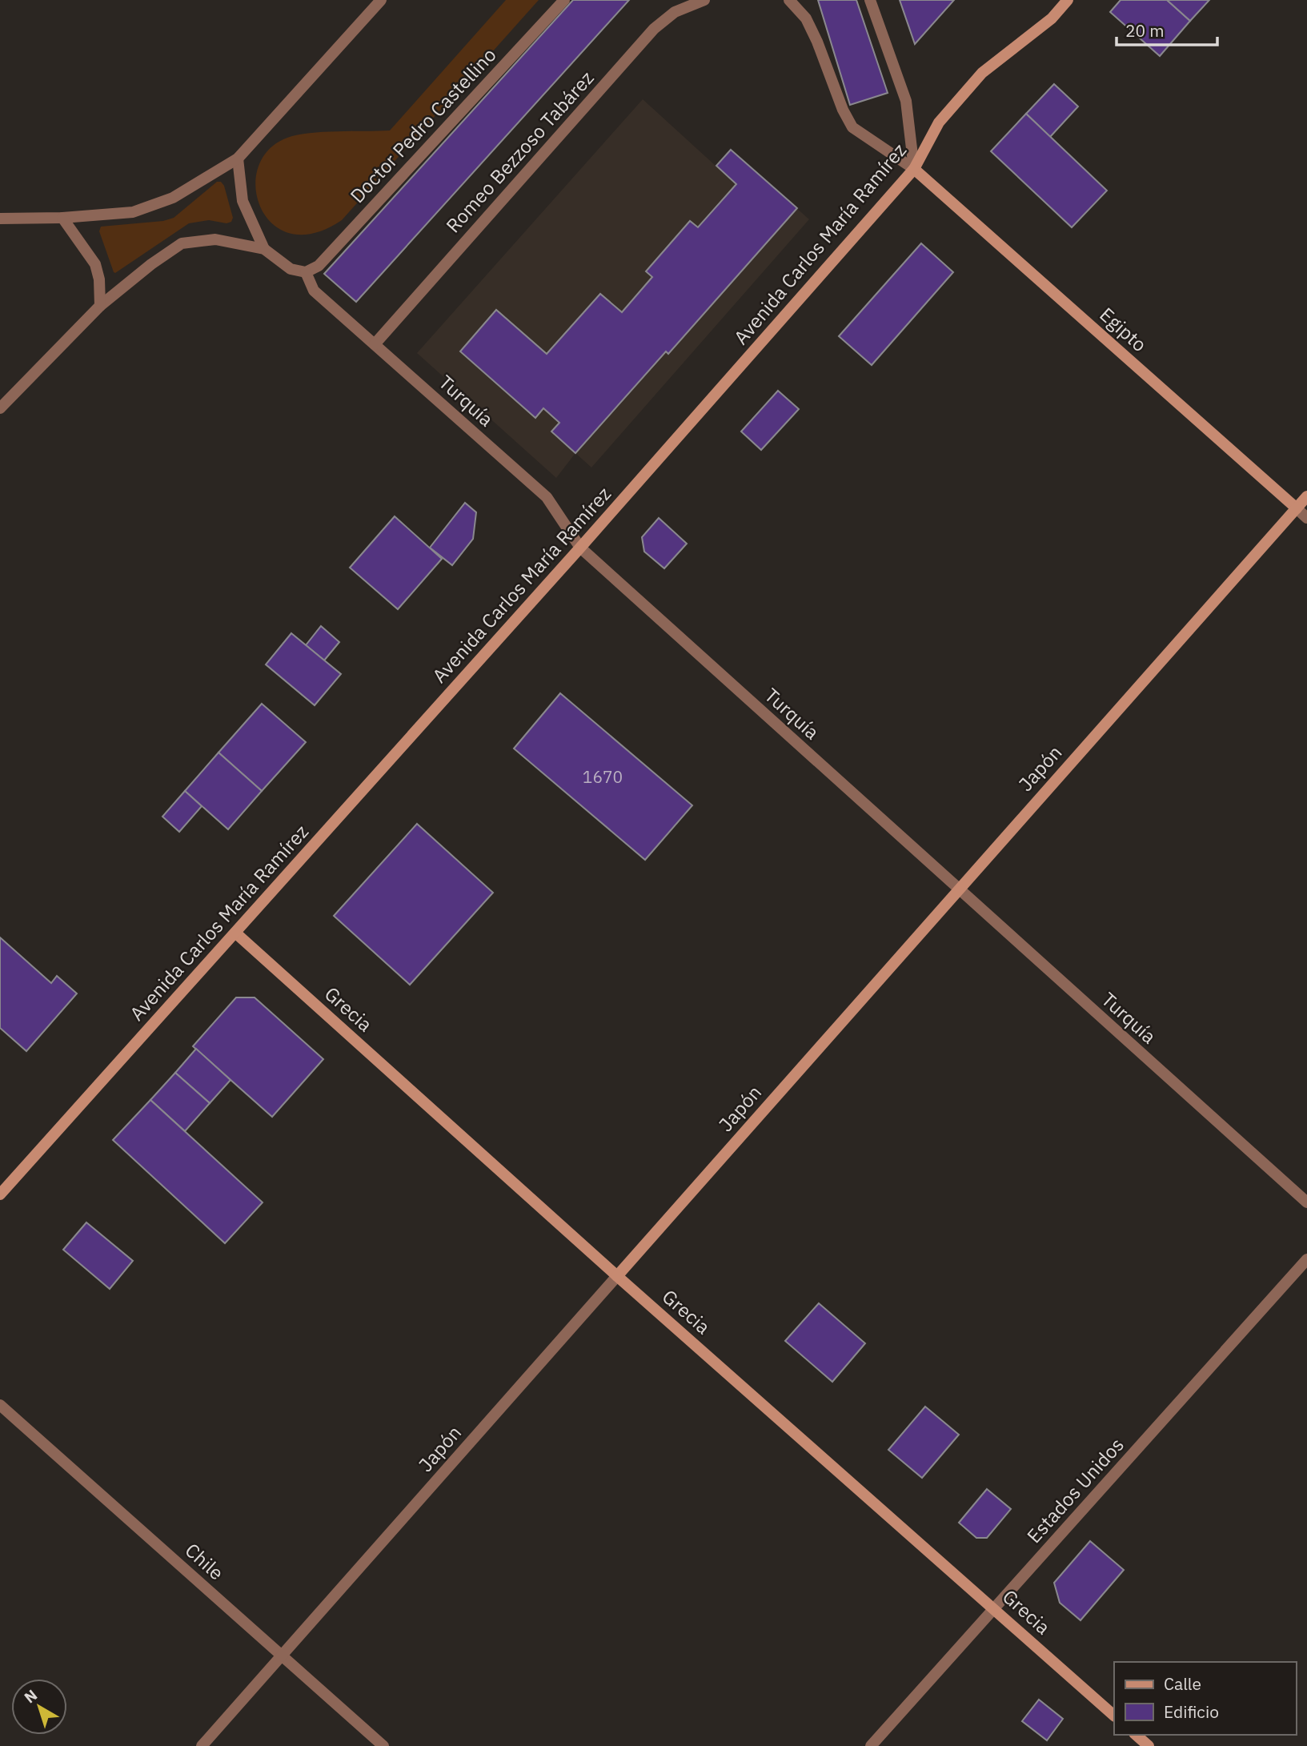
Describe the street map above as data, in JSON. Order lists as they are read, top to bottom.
{
  "streets": {
    "street": [
      "Doctor Pedro Castellino",
      "Romeo Bezzoso Tabárez",
      "Avenida Carlos María Ramírez",
      "Egipto",
      "Turquía",
      "Japón",
      "Grecia",
      "Estados Unidos",
      "Chile"
    ]
  },
  "crossings": [
    ["Doctor Pedro Castellino", "Turquía"],
    ["Romeo Bezzoso Tabárez", "Turquía"],
    ["Avenida Carlos María Ramírez", "Egipto"],
    ["Avenida Carlos María Ramírez", "Turquía"],
    ["Avenida Carlos María Ramírez", "Grecia"],
    ["Egipto", "Japón"],
    ["Turquía", "Japón"],
    ["Japón", "Grecia"],
    ["Japón", "Chile"],
    ["Grecia", "Estados Unidos"]
  ],
  "house_numbers": ["1670"],
  "legend": ["Calle", "Edificio"],
  "scale_bar": "20 m",
  "north": "top left"
}
